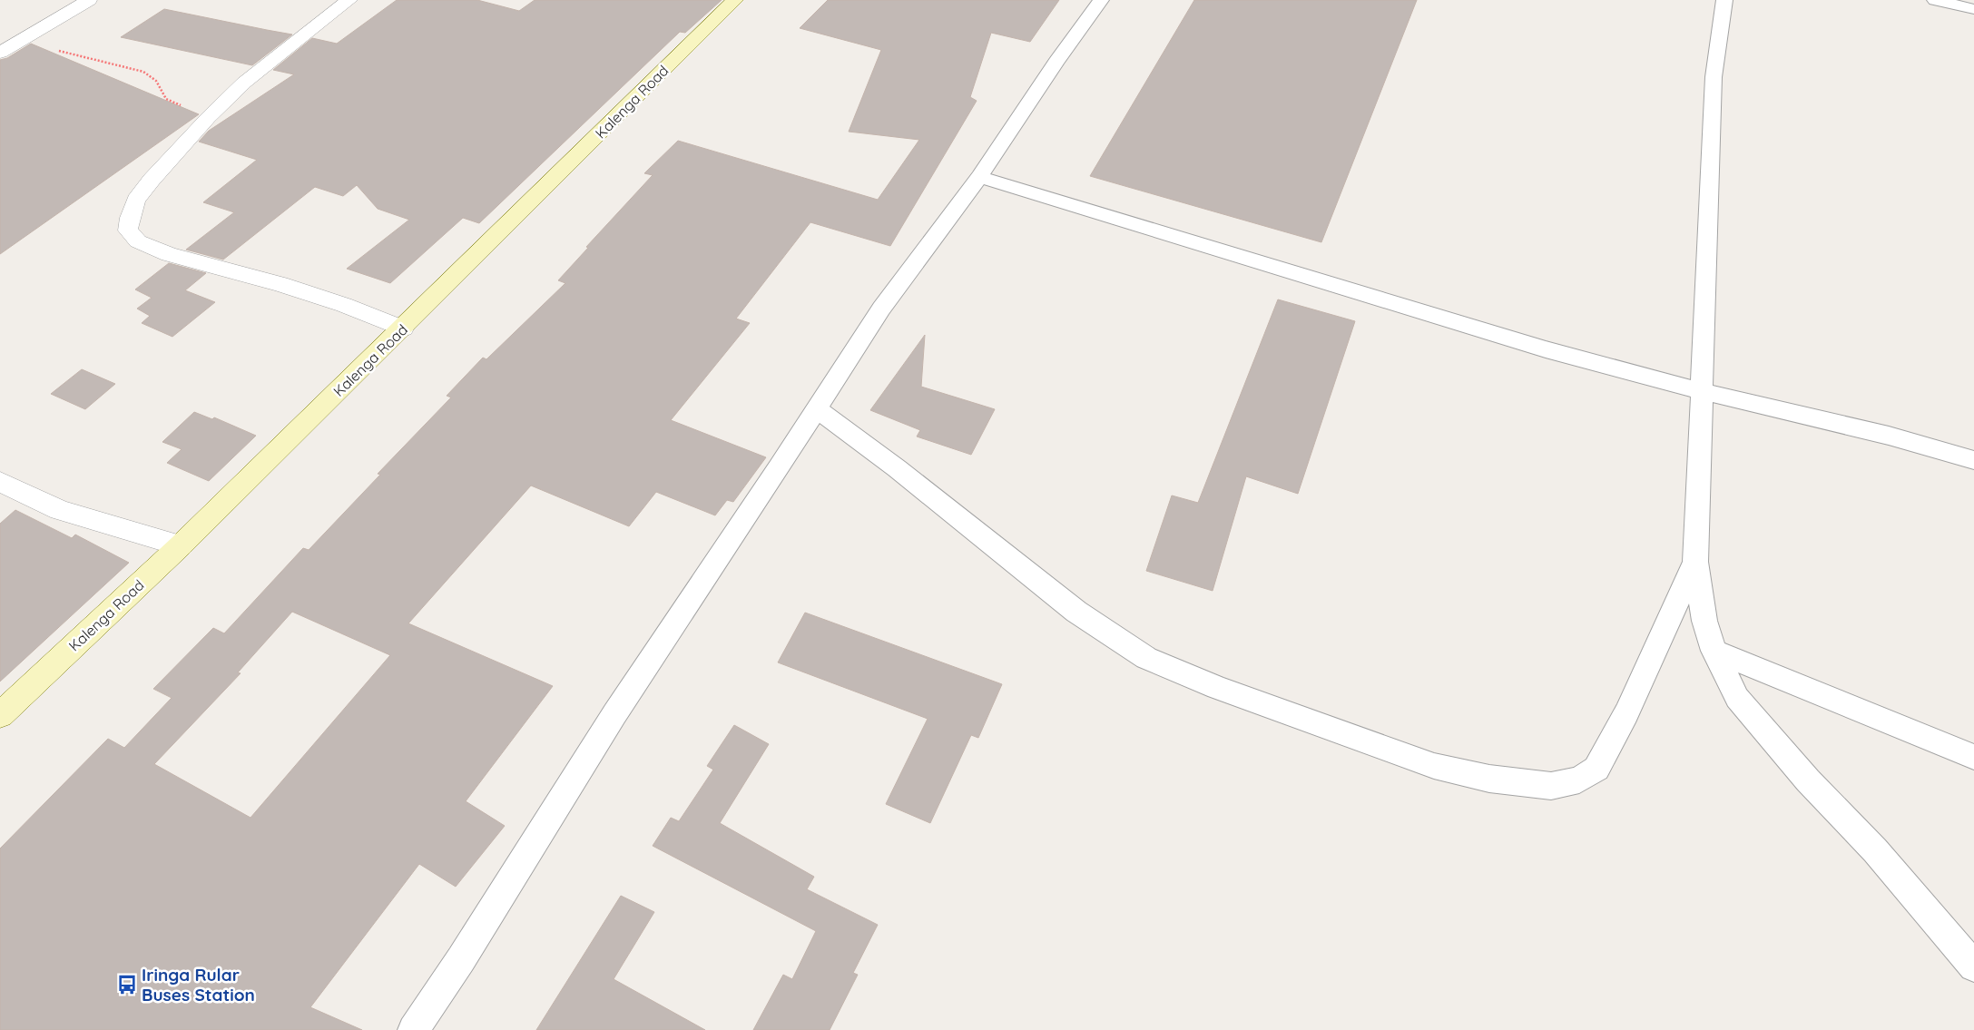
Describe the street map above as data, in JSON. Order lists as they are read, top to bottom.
{
  "streets": {
    "main road": ["Kalenga Road"]
  },
  "places": {
    "bus stop": ["Iringa Rular Buses Station"]
  }
}
